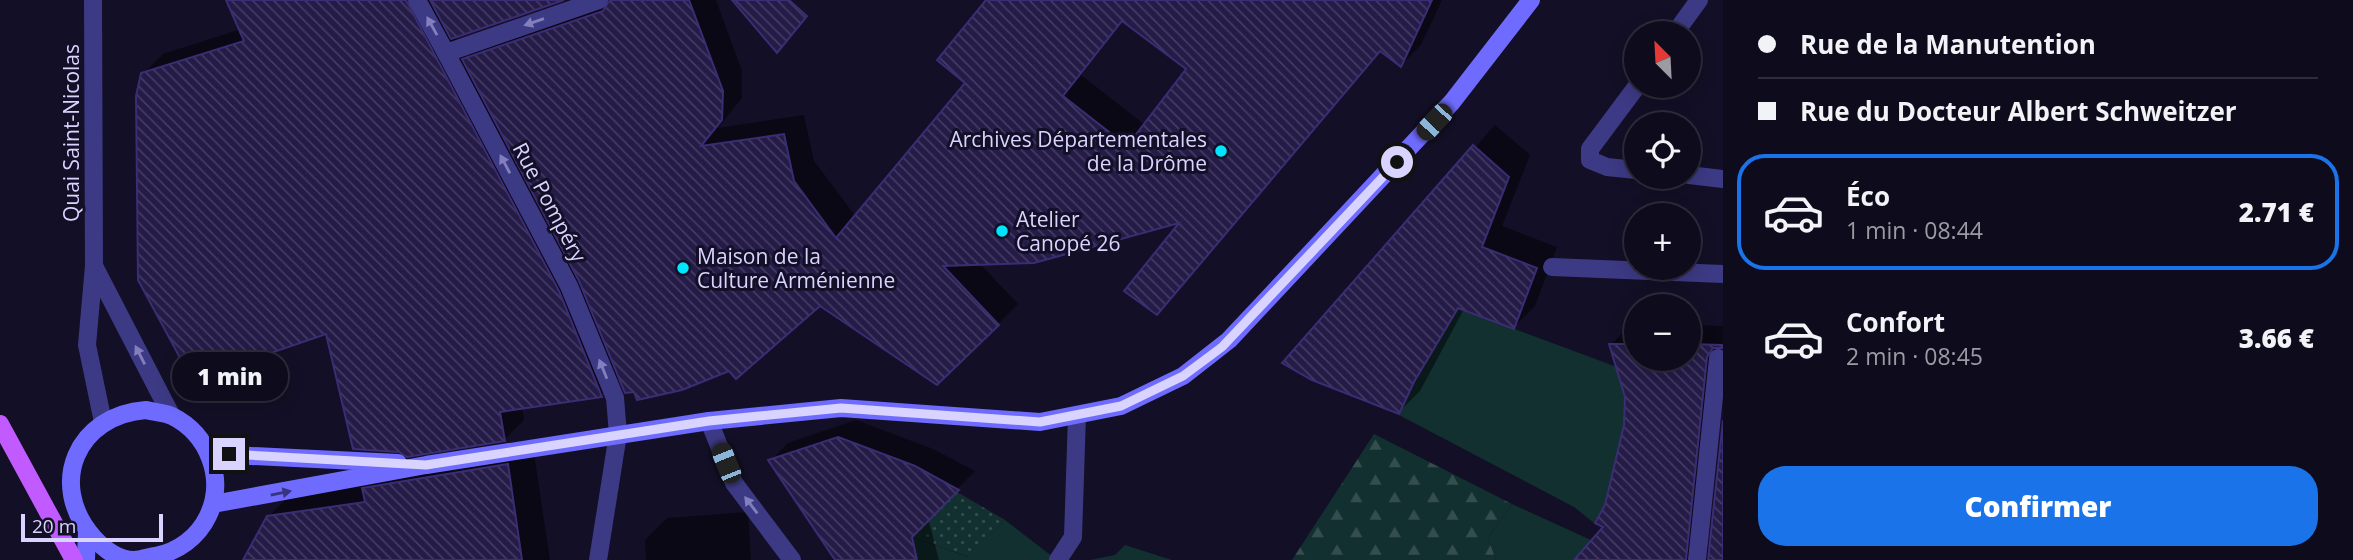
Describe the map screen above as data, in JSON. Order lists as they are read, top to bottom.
{
  "streets": {
    "street": ["Quai Saint-Nicolas", "Rue Pompéry"]
  },
  "one_way": ["Rue Pompéry"],
  "places": ["Archives Départementales de la Drôme", "Atelier Canopé 26", "Maison de la Culture Arménienne"],
  "scale_bar": "20 m",
  "north": "top left",
  "page": {
    "banner": ["Rue de la Manutention", "Rue du Docteur Albert Schweitzer"],
    "map_buttons": ["+", "−"],
    "list": [
      {
        "name": "Éco",
        "note": "1 min · 08:44",
        "value": "2.71 €"
      },
      {
        "name": "Confort",
        "note": "2 min · 08:45",
        "value": "3.66 €"
      }
    ],
    "bubble": "1 min",
    "buttons": "Confirmer",
    "scale": "20 m"
  }
}
